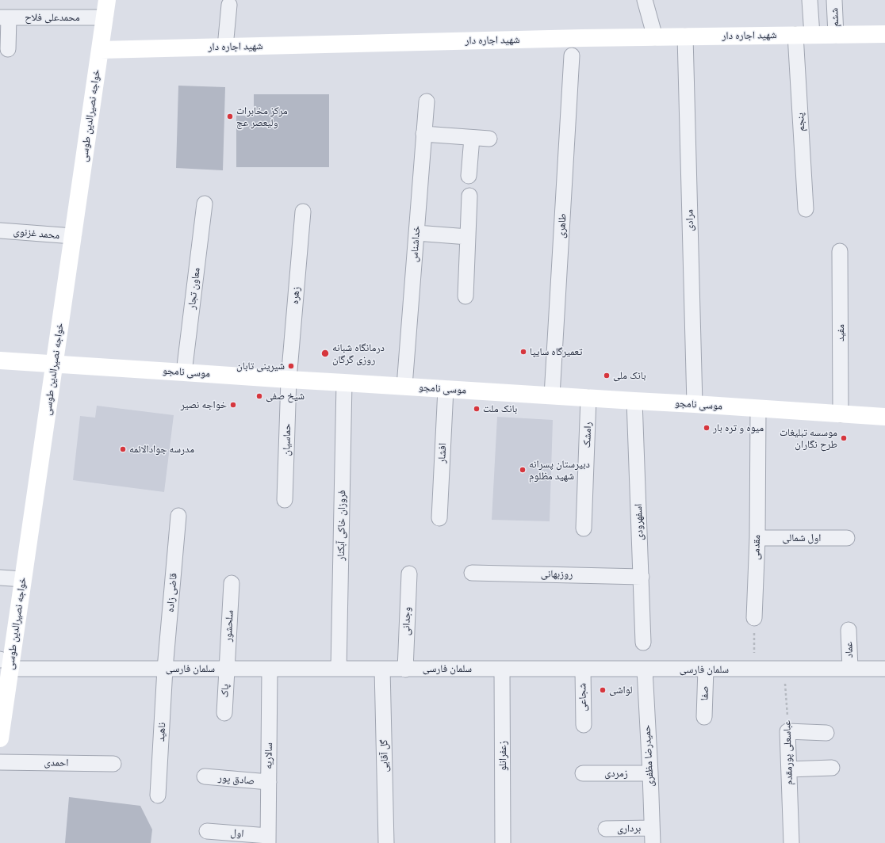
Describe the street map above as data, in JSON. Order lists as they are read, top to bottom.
{
  "streets": {
    "main road": ["شهید اجاره دار", "خواجه نصیرالدین طوسی", "موسی نامجو"],
    "street": [
      "محمدعلی فلاح",
      "ششم",
      "پنجم",
      "مرادی",
      "طاهری",
      "محمد غزنوی",
      "خداشناس",
      "معاون تجار",
      "زهره",
      "مفید",
      "رامشک",
      "حماسیان",
      "افشار",
      "اسفهرودی",
      "فروزان خاکی آبکنار",
      "اول شمالی",
      "مقدمی",
      "روزبهانی",
      "قاضی زاده",
      "وجدانی",
      "سلحشور",
      "عماد",
      "سلمان فارسی",
      "پاک",
      "صفا",
      "شجاعی",
      "ناهید",
      "عباسعلی پورمقدم",
      "سالاریه",
      "گل آقایی",
      "زعفرانلو",
      "حمیدرضا مظفری",
      "احمدی",
      "زمردی",
      "صادق پور",
      "برداری",
      "اول"
    ]
  },
  "crossings": [
    ["محمدعلی فلاح", "خواجه نصیرالدین طوسی"],
    ["ششم", "شهید اجاره دار"],
    ["شهید اجاره دار", "خواجه نصیرالدین طوسی"],
    ["شهید اجاره دار", "پنجم"],
    ["شهید اجاره دار", "مرادی"],
    ["خواجه نصیرالدین طوسی", "محمد غزنوی"],
    ["خواجه نصیرالدین طوسی", "موسی نامجو"],
    ["خواجه نصیرالدین طوسی", "سلمان فارسی"],
    ["مرادی", "موسی نامجو"],
    ["طاهری", "موسی نامجو"],
    ["خداشناس", "موسی نامجو"],
    ["معاون تجار", "موسی نامجو"],
    ["زهره", "موسی نامجو"],
    ["زهره", "حماسیان"],
    ["مفید", "موسی نامجو"],
    ["موسی نامجو", "رامشک"],
    ["موسی نامجو", "حماسیان"],
    ["موسی نامجو", "افشار"],
    ["موسی نامجو", "اسفهرودی"],
    ["موسی نامجو", "فروزان خاکی آبکنار"],
    ["موسی نامجو", "مقدمی"],
    ["اسفهرودی", "روزبهانی"],
    ["فروزان خاکی آبکنار", "سلمان فارسی"],
    ["اول شمالی", "مقدمی"],
    ["قاضی زاده", "سلمان فارسی"],
    ["قاضی زاده", "ناهید"],
    ["وجدانی", "سلمان فارسی"],
    ["سلحشور", "سلمان فارسی"],
    ["سلحشور", "پاک"],
    ["عماد", "سلمان فارسی"],
    ["سلمان فارسی", "پاک"],
    ["سلمان فارسی", "صفا"],
    ["سلمان فارسی", "شجاعی"],
    ["سلمان فارسی", "ناهید"],
    ["سلمان فارسی", "عباسعلی پورمقدم"],
    ["سلمان فارسی", "سالاریه"],
    ["سلمان فارسی", "گل آقایی"],
    ["سلمان فارسی", "زعفرانلو"],
    ["سلمان فارسی", "حمیدرضا مظفری"],
    ["سالاریه", "صادق پور"],
    ["سالاریه", "اول"],
    ["حمیدرضا مظفری", "زمردی"],
    ["حمیدرضا مظفری", "برداری"]
  ],
  "places": [
    "مرکز مخابرات ولیعصر عج",
    "تعمیرگاه سایپا",
    "درمانگاه شبانه روزی گرگان",
    "شیرینی تابان",
    "بانک ملی",
    "شیخ صفی",
    "خواجه نصیر",
    "بانک ملت",
    "میوه و تره بار",
    "موسسه تبلیغات طرح نگاران",
    "مدرسه جوادالائمه",
    "دبیرستان پسرانه شهید مظلوم",
    "لواشی"
  ]
}
